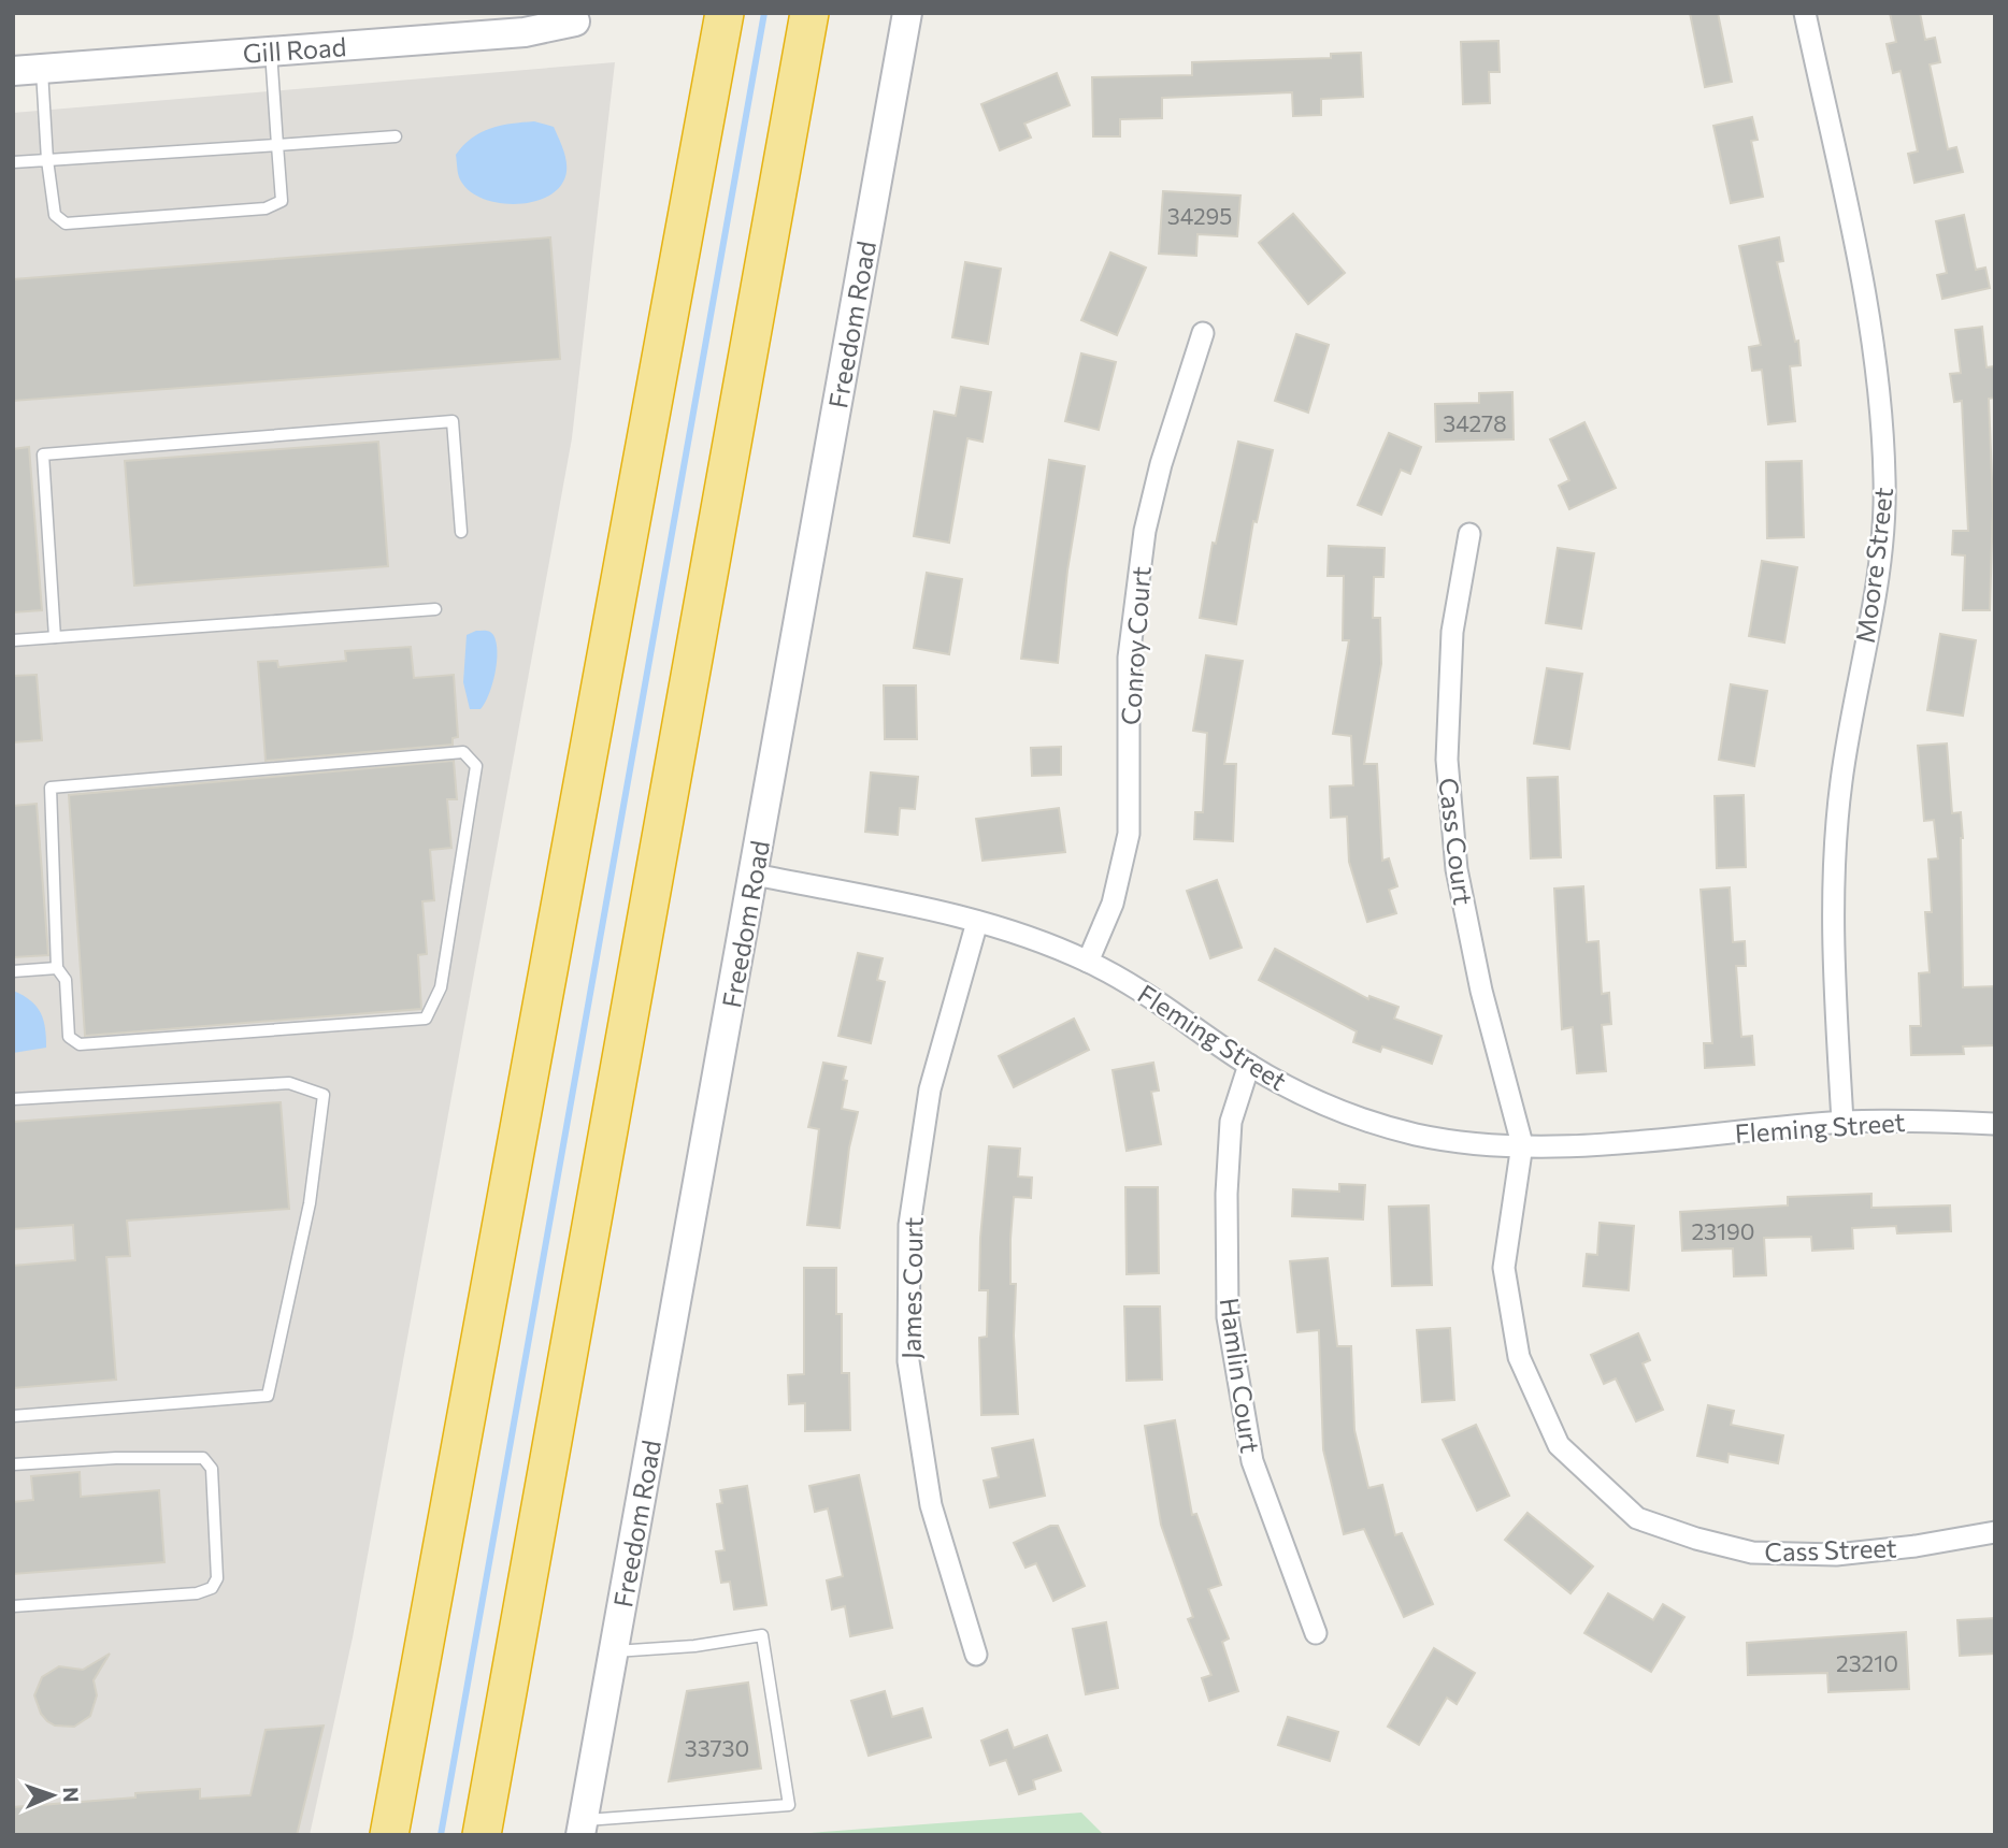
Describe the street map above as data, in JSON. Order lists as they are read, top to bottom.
{
  "streets": {
    "street": [
      "Gill Road",
      "Freedom Road",
      "Moore Street",
      "Conroy Court",
      "Cass Court",
      "Fleming Street",
      "James Court",
      "Hamlin Court",
      "Cass Street"
    ]
  },
  "crossings": [
    ["Freedom Road", "Fleming Street"],
    ["Moore Street", "Fleming Street"],
    ["Conroy Court", "Fleming Street"],
    ["Cass Court", "Fleming Street"],
    ["Cass Court", "Cass Street"],
    ["Fleming Street", "James Court"],
    ["Fleming Street", "Hamlin Court"],
    ["Fleming Street", "Cass Street"]
  ],
  "house_numbers": [
    "34295",
    "34278",
    "23190",
    "23210",
    "33730"
  ],
  "north": "right"
}
